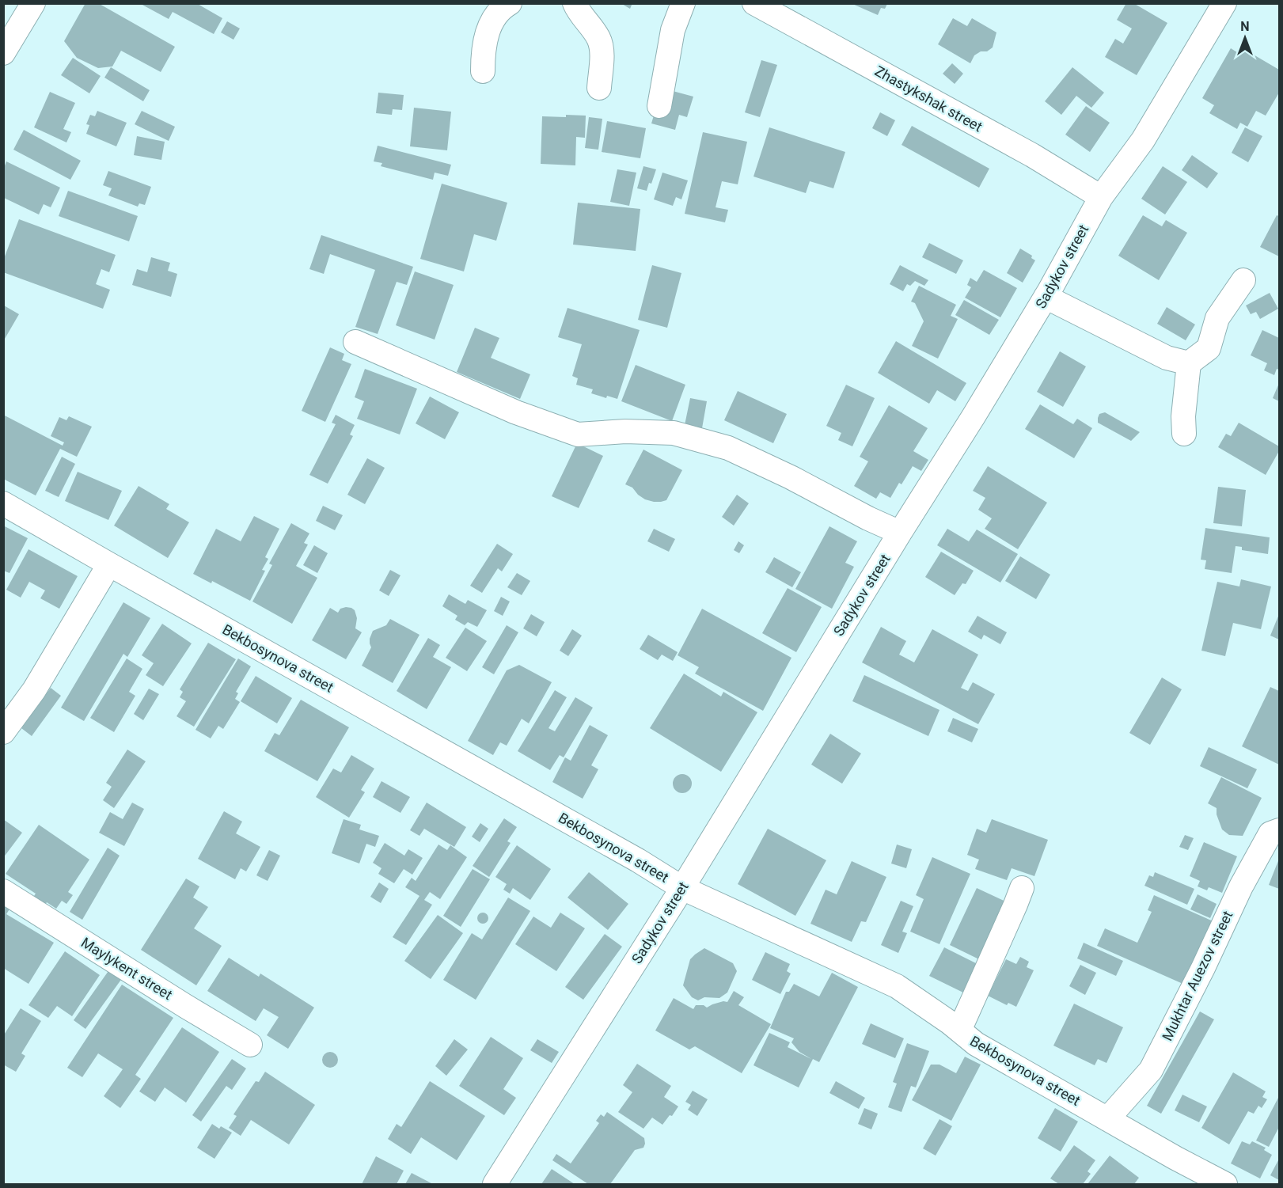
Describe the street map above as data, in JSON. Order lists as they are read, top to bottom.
{
  "streets": {
    "street": [
      "Zhastykshak street",
      "Sadykov street",
      "Bekbosynova street",
      "Maylykent street",
      "Mukhtar Auezov street"
    ]
  },
  "crossings": [
    ["Zhastykshak street", "Sadykov street"],
    ["Sadykov street", "Bekbosynova street"],
    ["Bekbosynova street", "Mukhtar Auezov street"]
  ],
  "north": "top"
}
